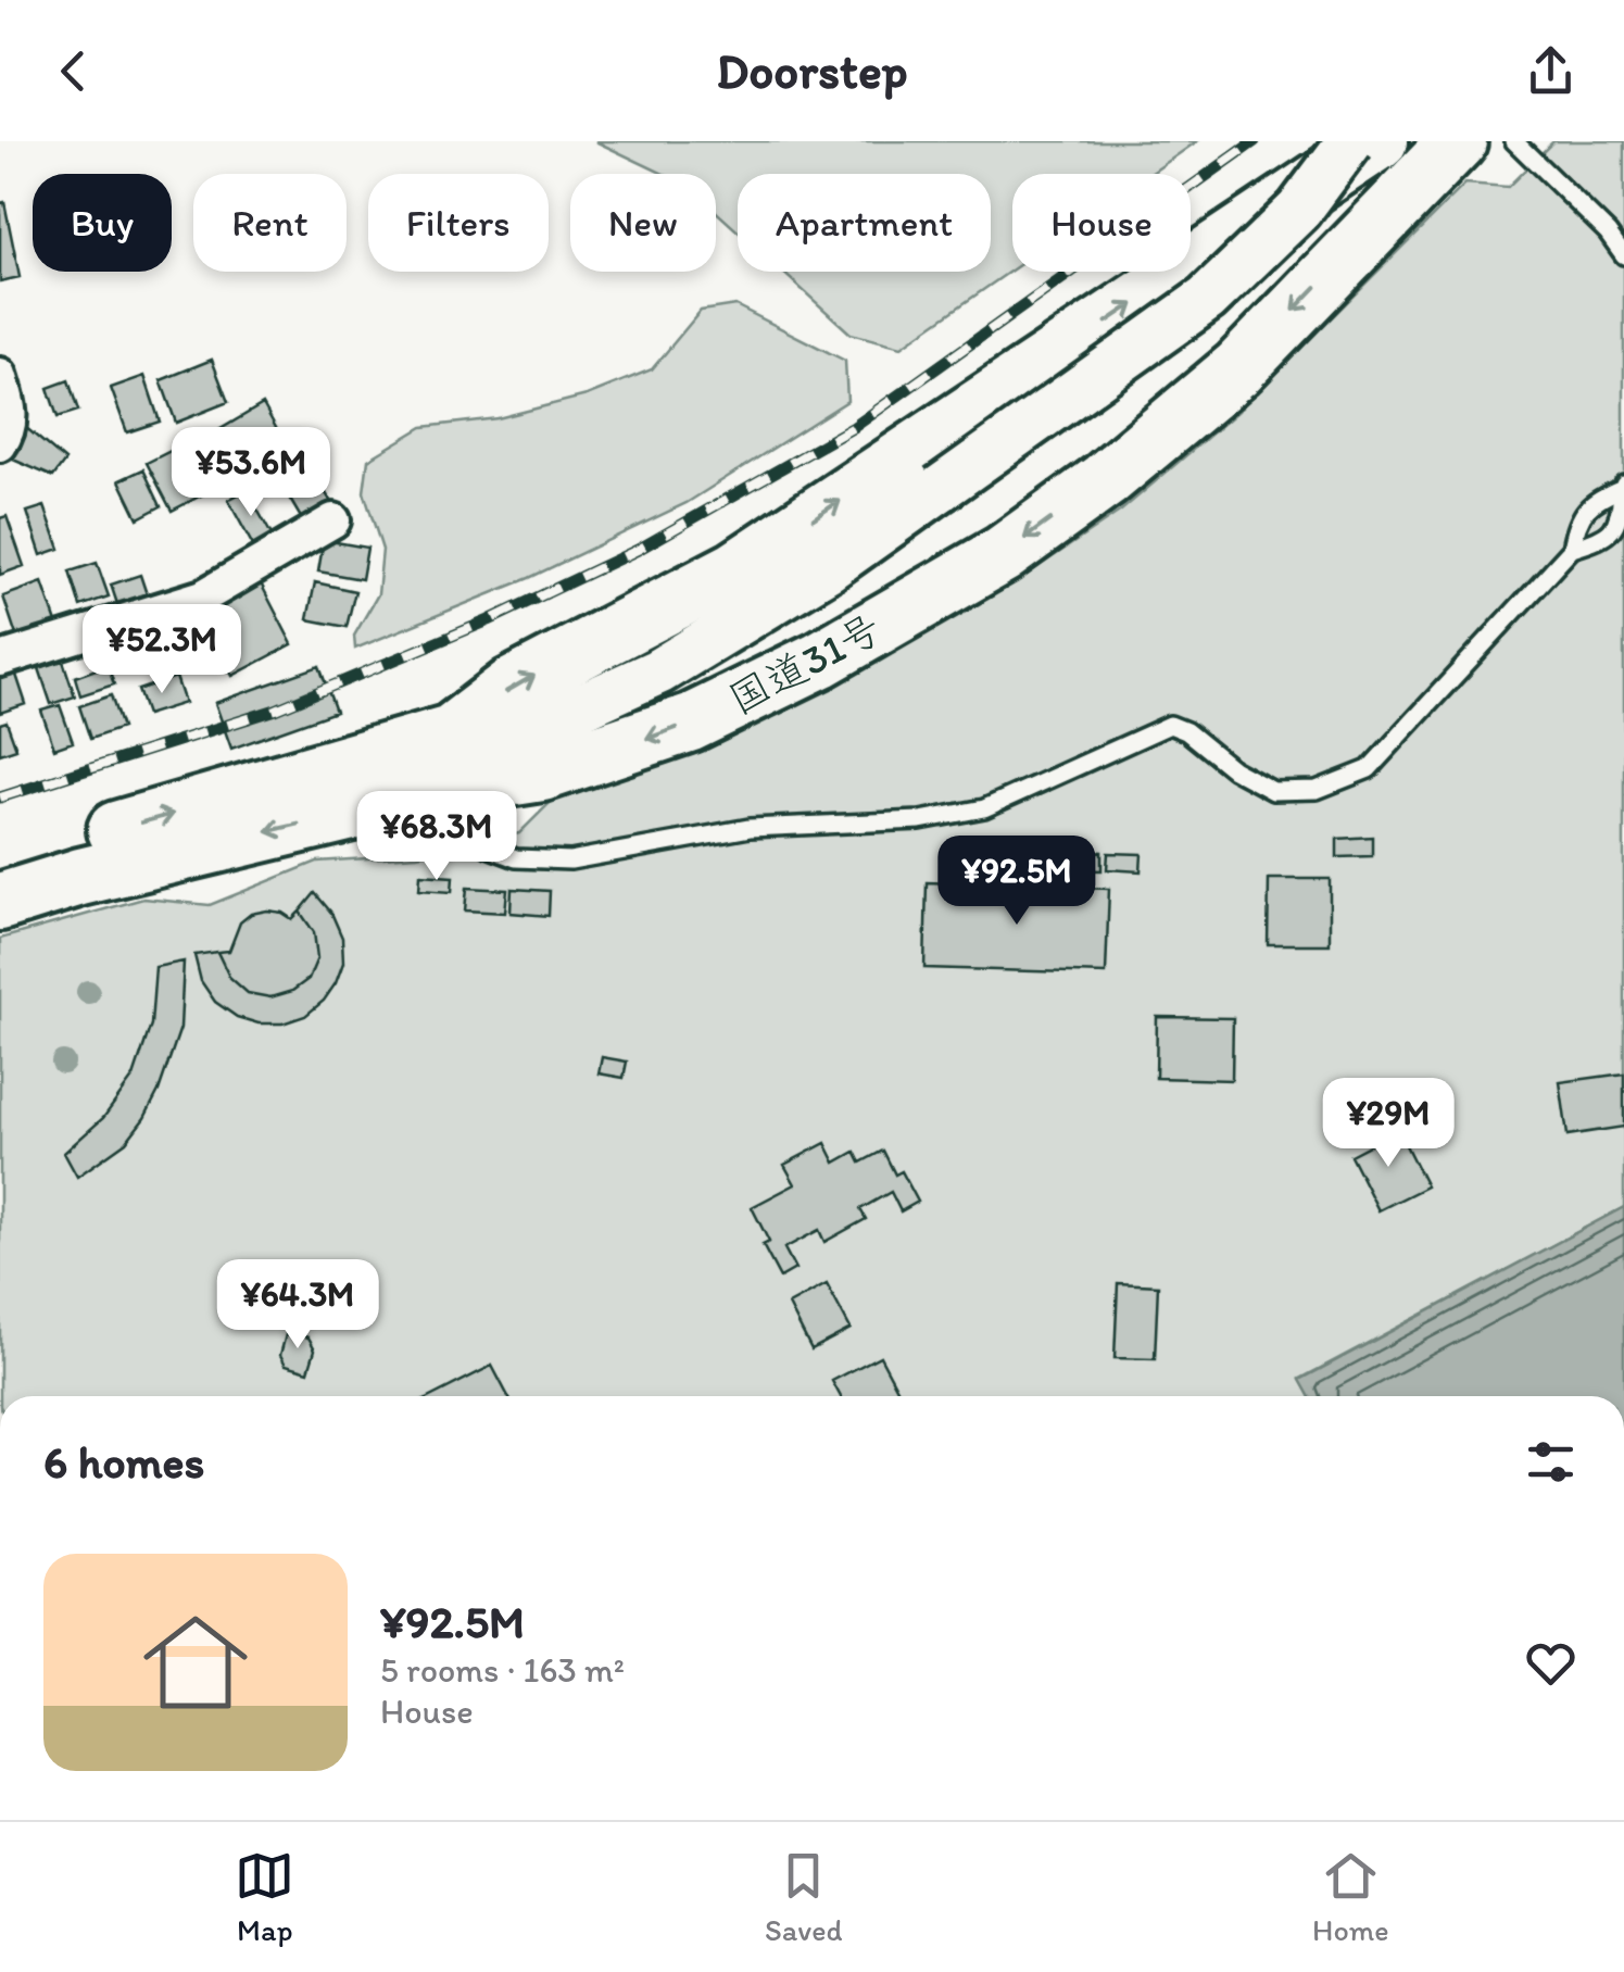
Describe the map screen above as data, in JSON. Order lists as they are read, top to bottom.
{
  "streets": {
    "highway": ["国道31号"]
  },
  "page": {
    "header": "Doorstep",
    "chip": [
      "Buy",
      "Rent",
      "Filters",
      "New",
      "Apartment",
      "House"
    ],
    "price": [
      "¥53.6M",
      "¥52.3M",
      "¥68.3M",
      "¥92.5M",
      "¥29M",
      "¥64.3M"
    ],
    "heading": "6 homes",
    "list": [
      {
        "name": "¥92.5M",
        "note": "5 rooms · 163 m² · House"
      }
    ],
    "tabs": ["Map", "Saved", "Home"]
  }
}
